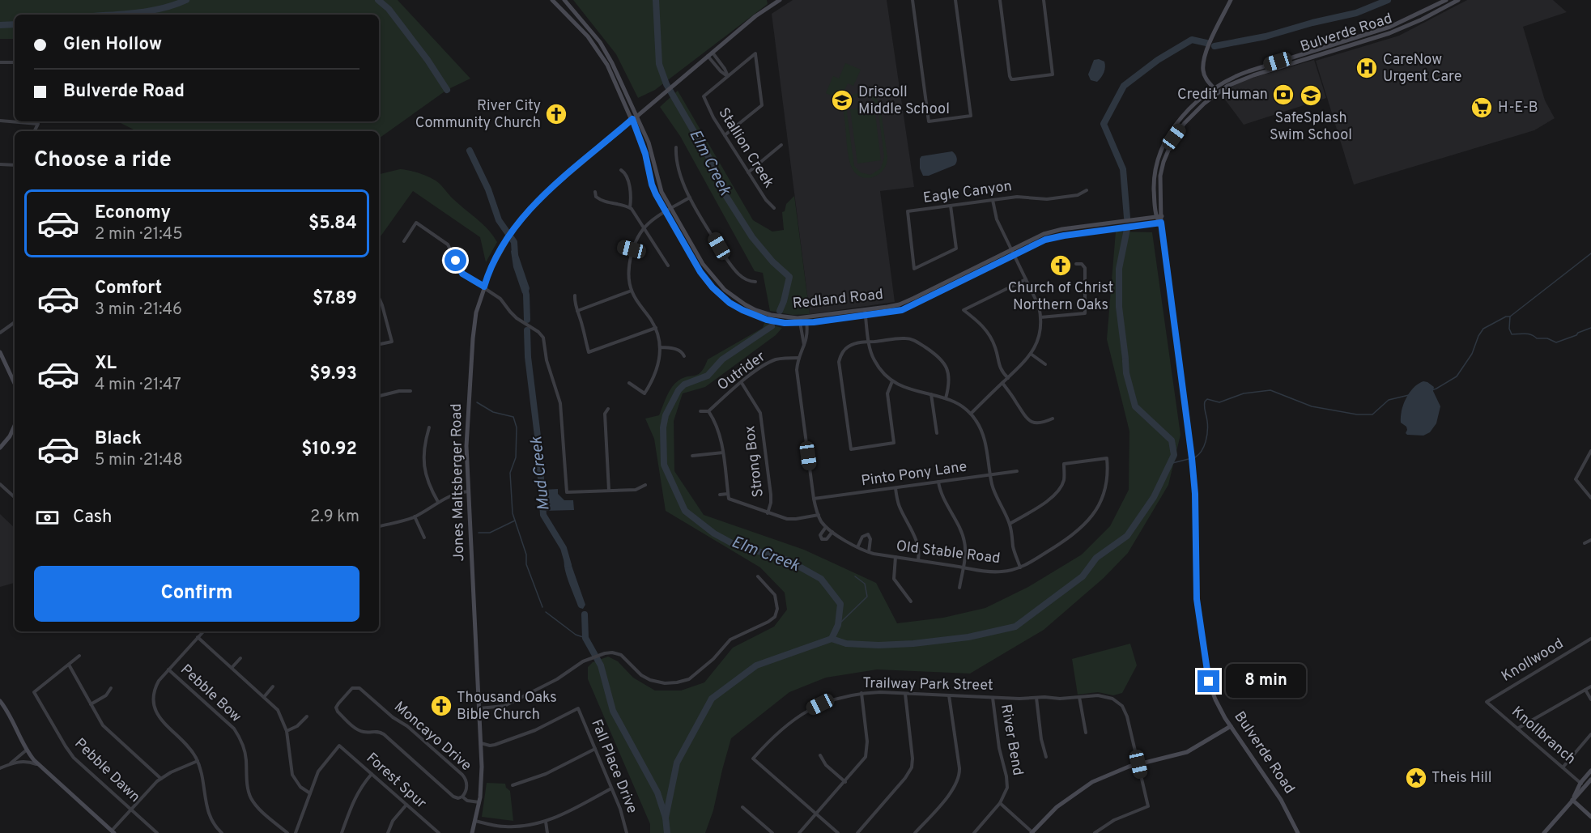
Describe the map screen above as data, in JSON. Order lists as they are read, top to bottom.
{
  "streets": {
    "main road": ["Bulverde Road", "Redland Road", "Jones Maltsberger Road"],
    "street": [
      "Stallion Creek",
      "Eagle Canyon",
      "Outrider",
      "Strong Box",
      "Pinto Pony Lane",
      "Old Stable Road",
      "Knollwood",
      "Trailway Park Street",
      "Pebble Bow",
      "Knollbranch",
      "Moncayo Drive",
      "River Bend",
      "Fall Place Drive",
      "Pebble Dawn",
      "Forest Spur"
    ]
  },
  "crossings": [
    ["Bulverde Road", "Redland Road"],
    ["Redland Road", "Jones Maltsberger Road"],
    ["Redland Road", "Old Stable Road"],
    ["Outrider", "Strong Box"],
    ["Outrider", "Old Stable Road"],
    ["Pinto Pony Lane", "Old Stable Road"],
    ["Jones Maltsberger Road", "Moncayo Drive"],
    ["Jones Maltsberger Road", "Fall Place Drive"],
    ["Knollwood", "Knollbranch"],
    ["Trailway Park Street", "River Bend"]
  ],
  "water": ["Elm Creek", "Mud Creek"],
  "places": {
    "hospital": ["CareNow Urgent Care"],
    "bank": ["Credit Human"],
    "school or university": ["SafeSplash Swim School", "Driscoll Middle School"],
    "supermarket": ["H-E-B"],
    "church": ["River City Community Church", "Church of Christ Northern Oaks", "Thousand Oaks Bible Church"],
    "place": ["Theis Hill"]
  },
  "page": {
    "banner": ["Glen Hollow", "Bulverde Road"],
    "heading": "Choose a ride",
    "list": [
      {
        "name": "Economy",
        "note": "2 min · 21:45",
        "value": "$5.84"
      },
      {
        "name": "Comfort",
        "note": "3 min · 21:46",
        "value": "$7.89"
      },
      {
        "name": "XL",
        "note": "4 min · 21:47",
        "value": "$9.93"
      },
      {
        "name": "Black",
        "note": "5 min · 21:48",
        "value": "$10.92"
      }
    ],
    "pay": ["Cash", "2.9 km"],
    "buttons": "Confirm",
    "bubble": "8 min"
  }
}
